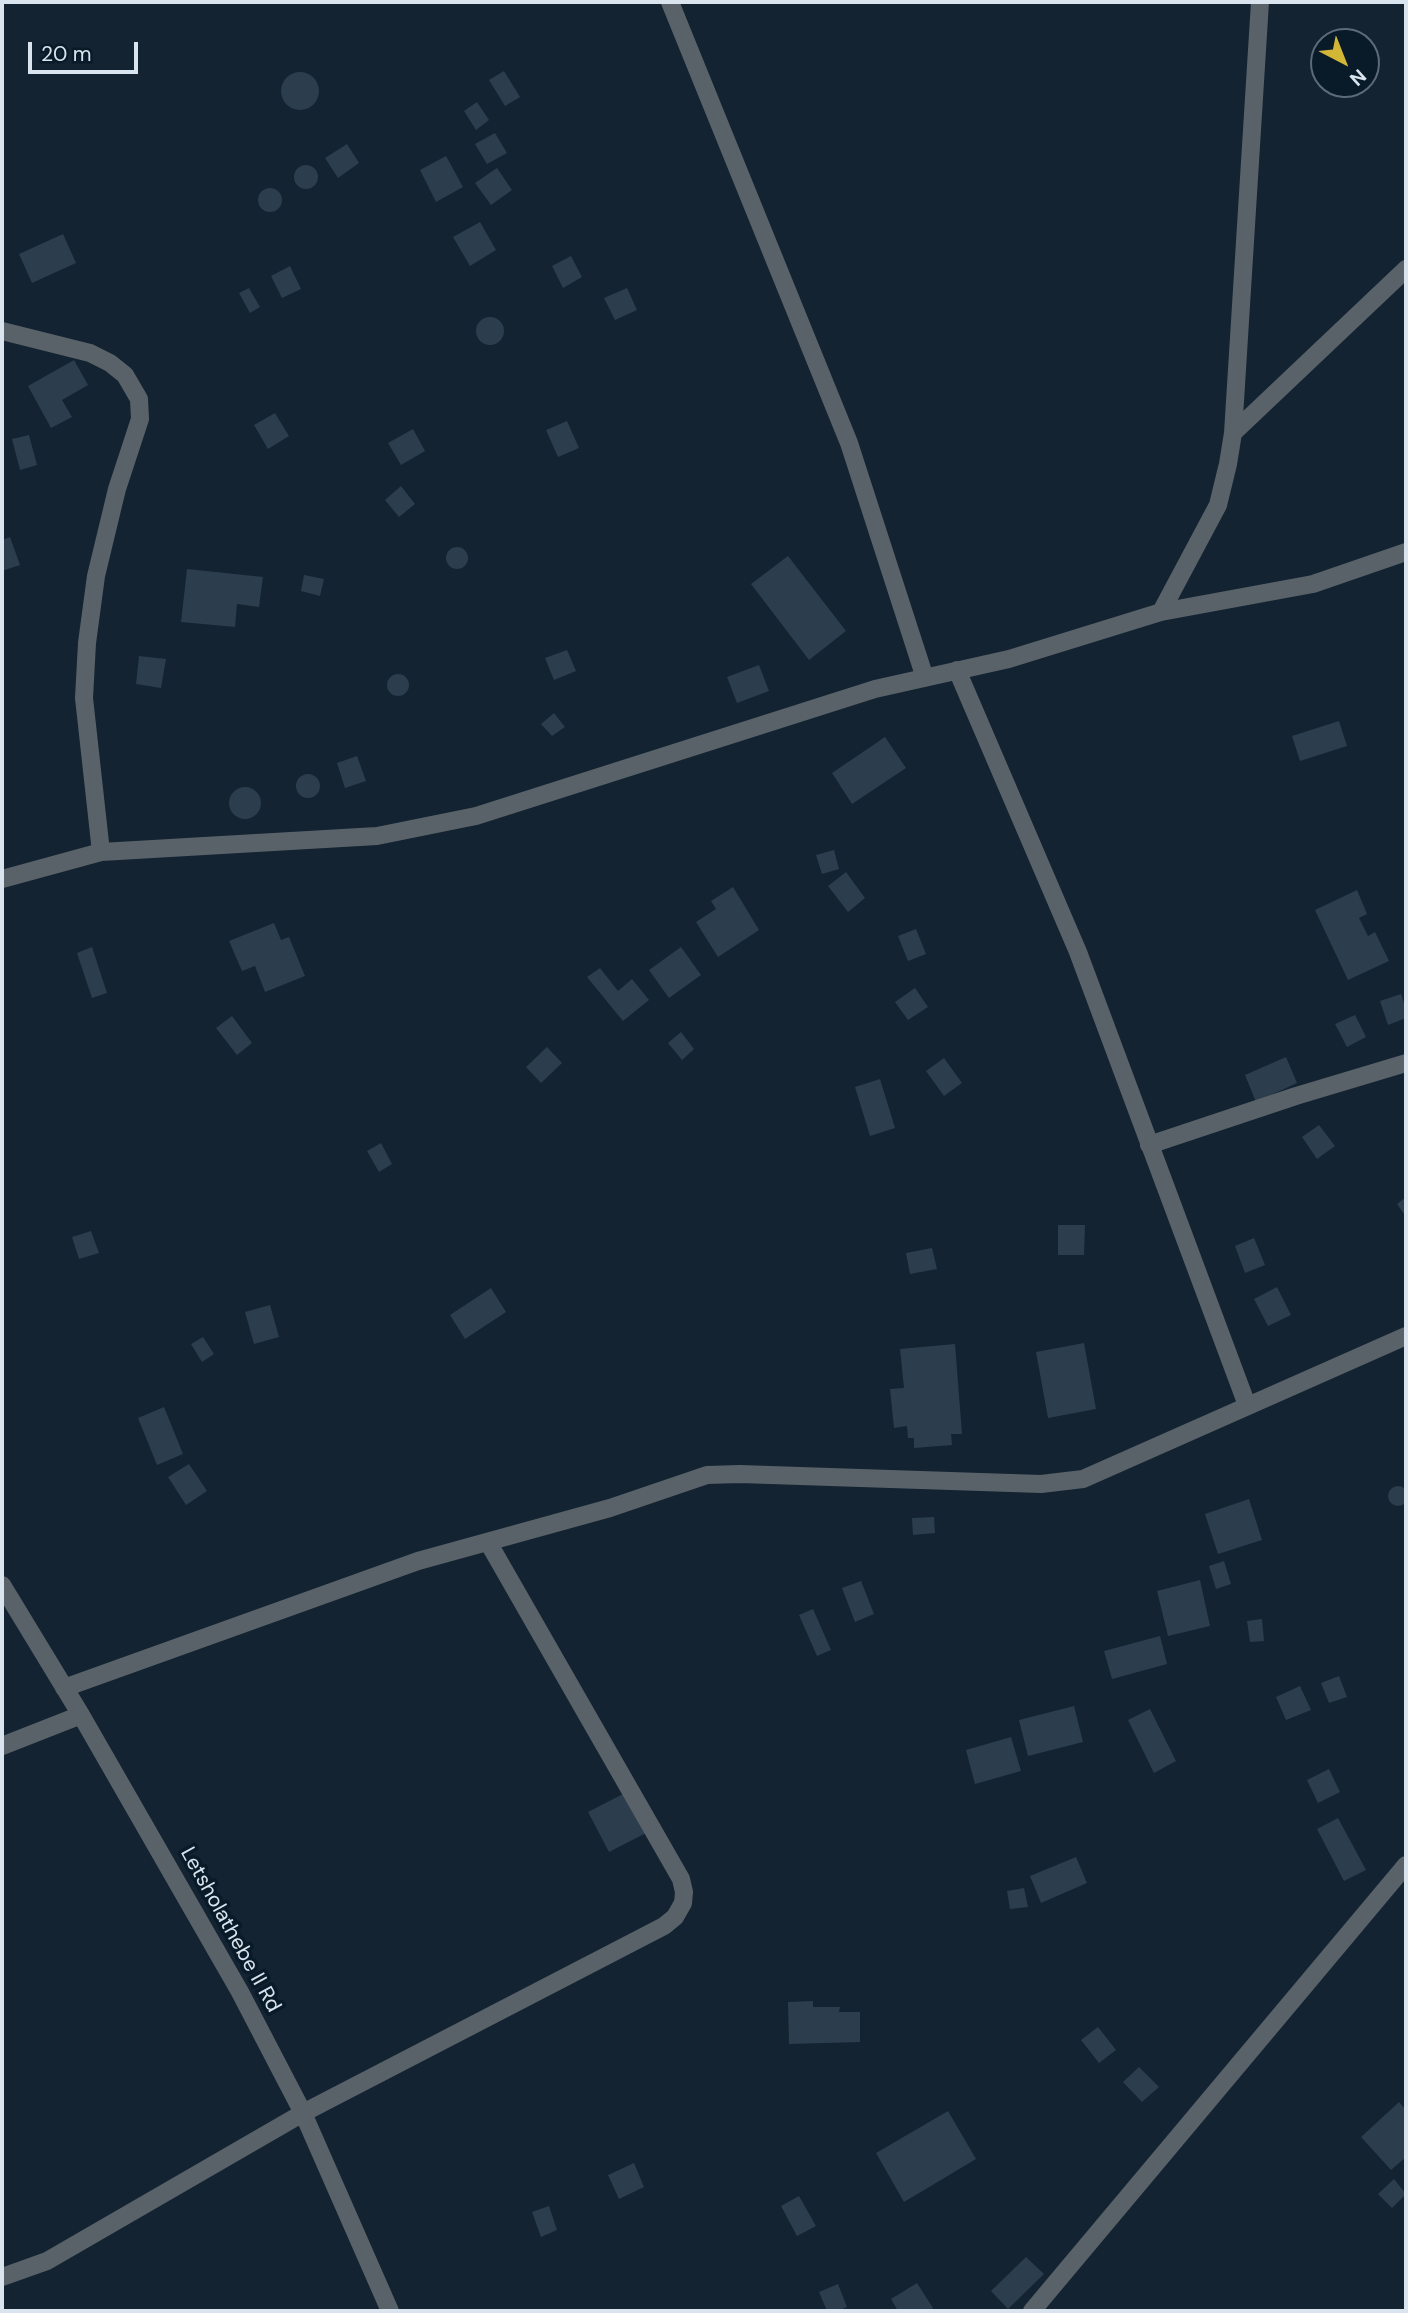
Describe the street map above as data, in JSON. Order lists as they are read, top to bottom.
{
  "streets": {
    "street": ["Letsholathebe II Rd"]
  },
  "scale_bar": "20 m",
  "north": "bottom right"
}
